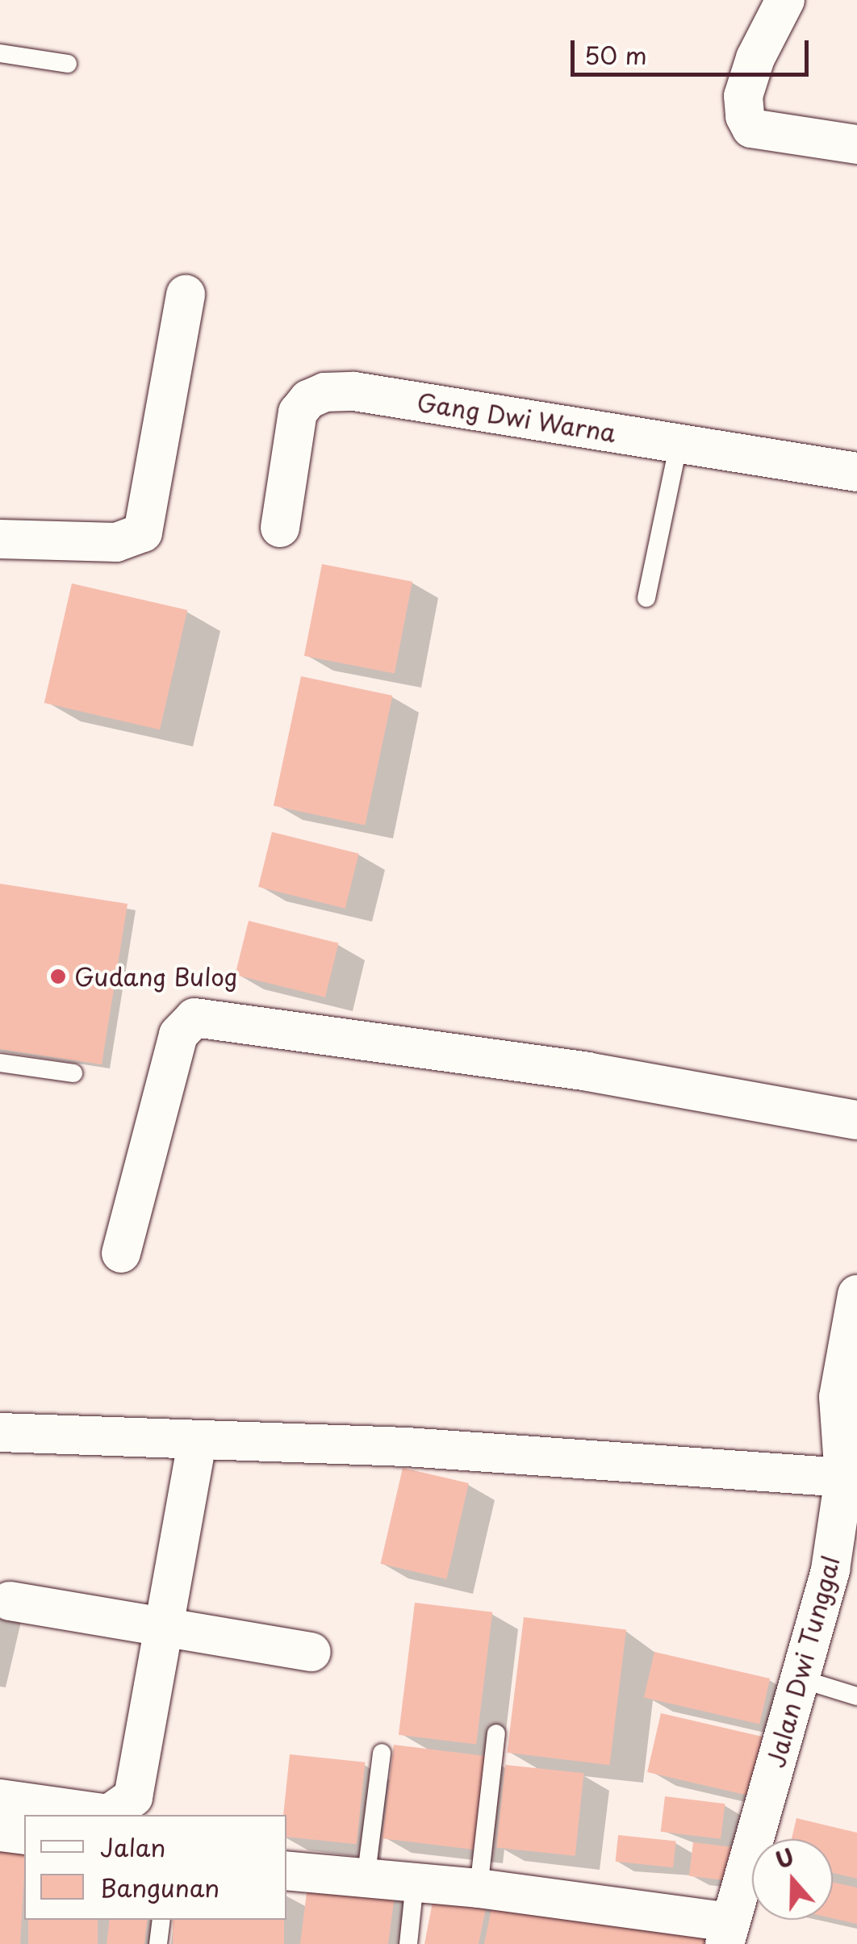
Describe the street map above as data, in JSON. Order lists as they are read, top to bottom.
{
  "streets": {
    "street": ["Gang Dwi Warna", "Jalan Dwi Tunggal"]
  },
  "places": ["Gudang Bulog"],
  "legend": ["Jalan", "Bangunan"],
  "scale_bar": "50 m",
  "north": "top"
}
